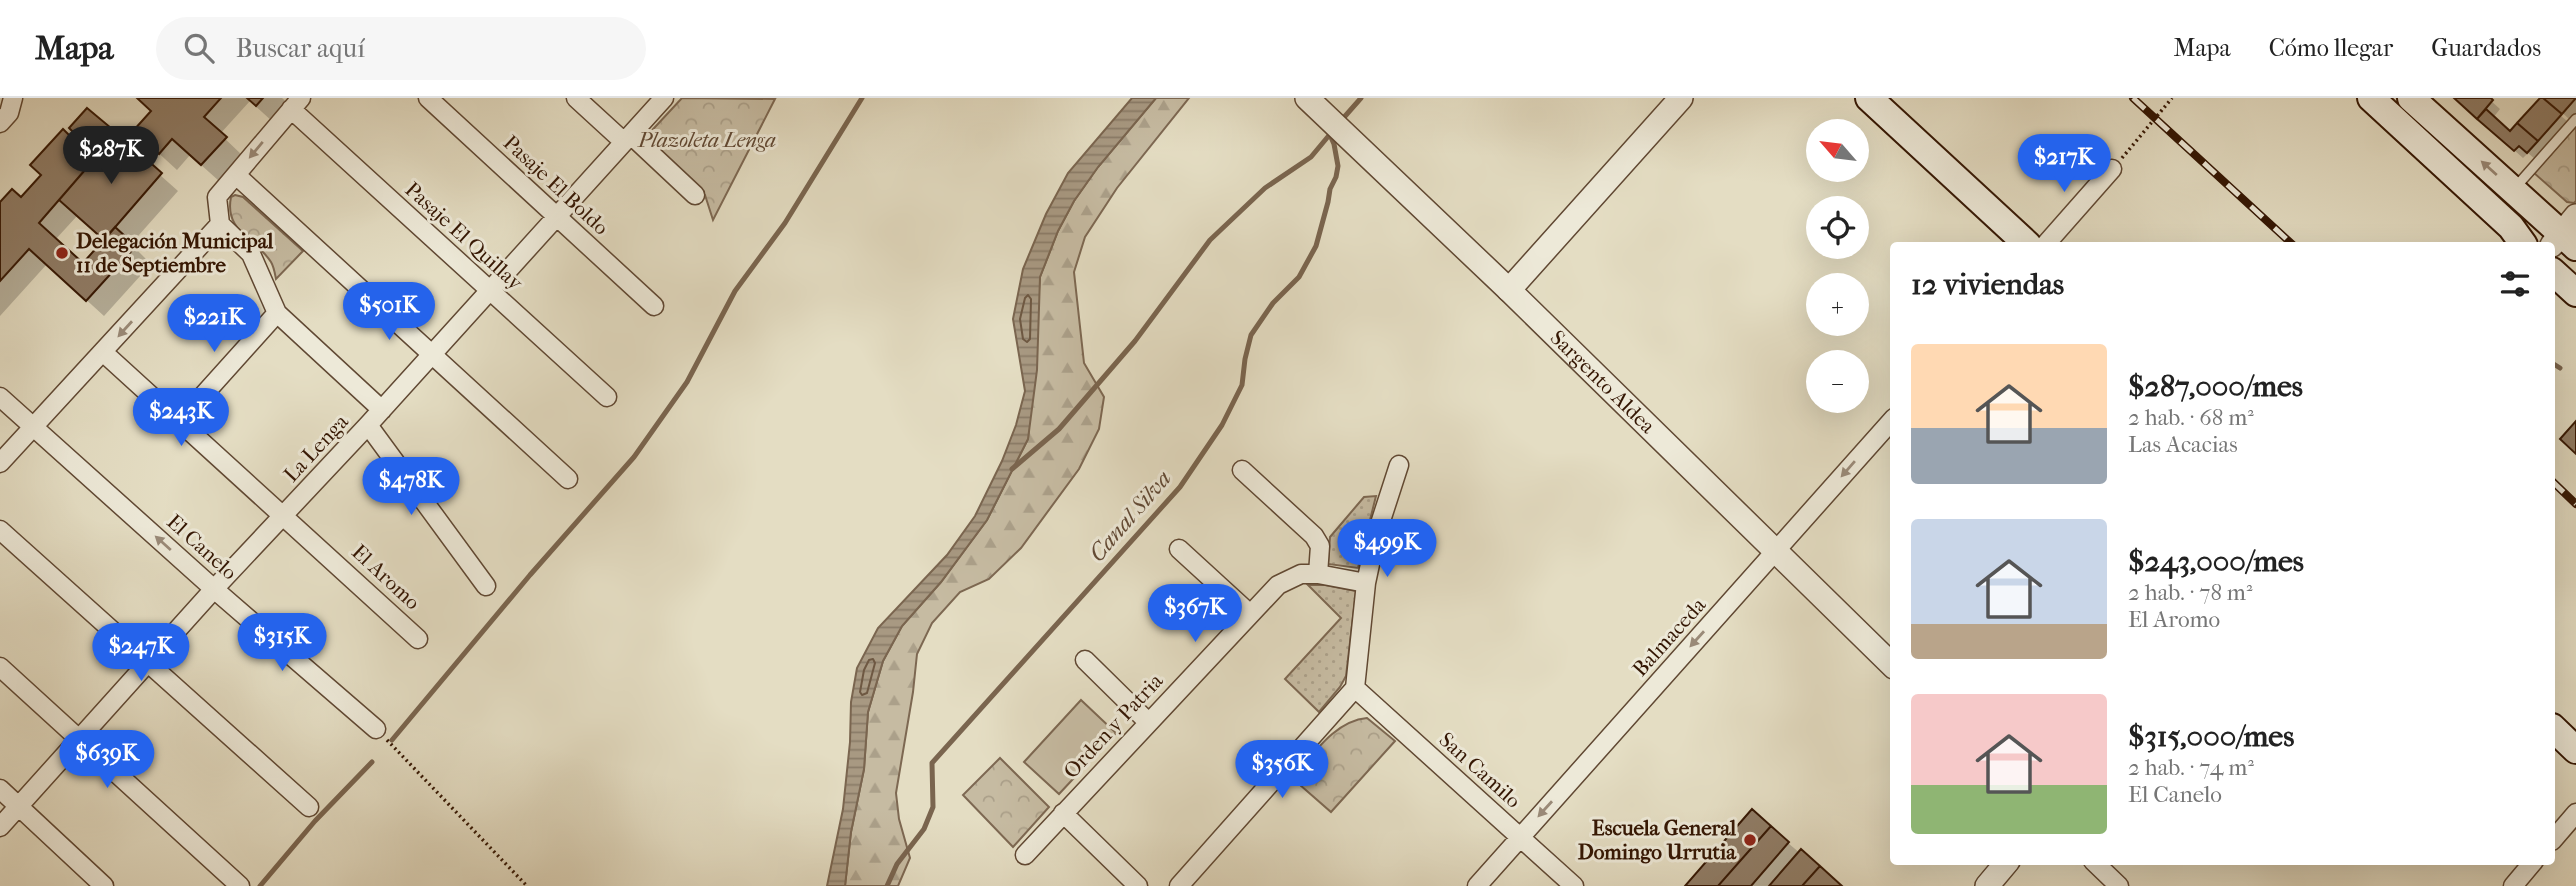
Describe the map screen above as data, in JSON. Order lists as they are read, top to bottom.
{
  "streets": {
    "street": [
      "Pasaje El Boldo",
      "Pasaje El Quillay",
      "Sargento Aldea",
      "La Lenga",
      "El Canelo",
      "El Aromo",
      "Balmaceda",
      "Orden y Patria",
      "San Camilo"
    ]
  },
  "crossings": [
    ["Pasaje El Boldo", "La Lenga"],
    ["Pasaje El Quillay", "La Lenga"],
    ["Sargento Aldea", "Balmaceda"],
    ["La Lenga", "El Canelo"],
    ["La Lenga", "El Aromo"],
    ["Balmaceda", "San Camilo"]
  ],
  "one_way": ["Balmaceda"],
  "water": ["Canal Silva"],
  "parks": ["Plazoleta Lenga"],
  "places": ["Delegación Municipal 11 de Septiembre", "Escuela General Domingo Urrutia"],
  "north": "top left",
  "page": {
    "header": "Mapa",
    "search": "Buscar aquí",
    "nav": ["Mapa", "Cómo llegar", "Guardados"],
    "map_buttons": ["+", "−"],
    "price": [
      "$287K",
      "$217K",
      "$501K",
      "$221K",
      "$243K",
      "$478K",
      "$499K",
      "$367K",
      "$315K",
      "$247K",
      "$639K",
      "$356K"
    ],
    "heading": "12 viviendas",
    "list": [
      {
        "name": "$287,000/mes",
        "note": "2 hab. · 68 m² · Las Acacias"
      },
      {
        "name": "$243,000/mes",
        "note": "2 hab. · 78 m² · El Aromo"
      },
      {
        "name": "$315,000/mes",
        "note": "2 hab. · 74 m² · El Canelo"
      }
    ]
  }
}
